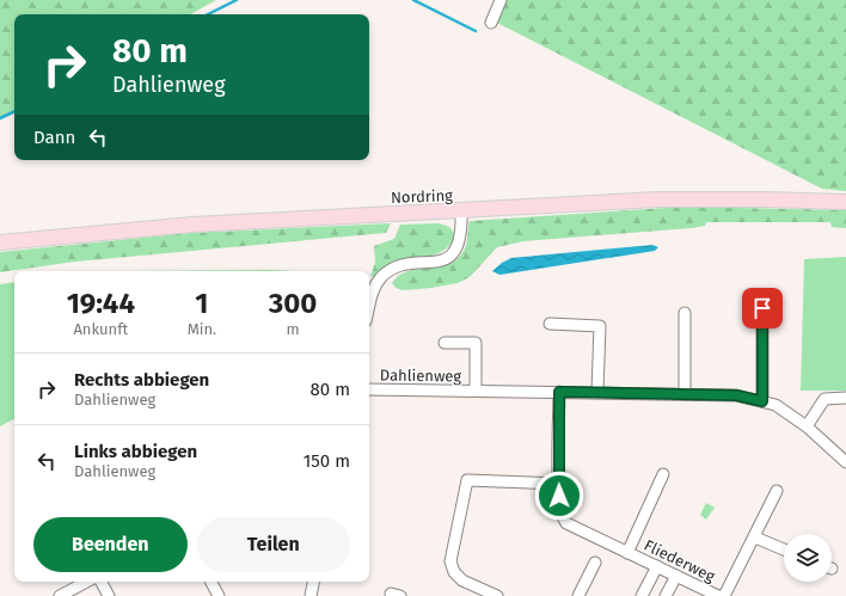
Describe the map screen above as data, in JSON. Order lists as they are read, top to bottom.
{
  "streets": {
    "main road": ["Nordring"],
    "street": ["Dahlienweg", "Fliederweg"]
  },
  "crossings": [
    ["Dahlienweg", "Fliederweg"]
  ],
  "page": {
    "turn": ["80 m", "Dahlienweg"],
    "then": "Dann",
    "eta": [
      "19:44",
      "Ankunft",
      "1",
      "Min.",
      "300",
      "m"
    ],
    "list": [
      {
        "name": "Rechts abbiegen",
        "note": "Dahlienweg",
        "value": "80 m"
      },
      {
        "name": "Links abbiegen",
        "note": "Dahlienweg",
        "value": "150 m"
      }
    ],
    "buttons": ["Beenden", "Teilen"]
  }
}
